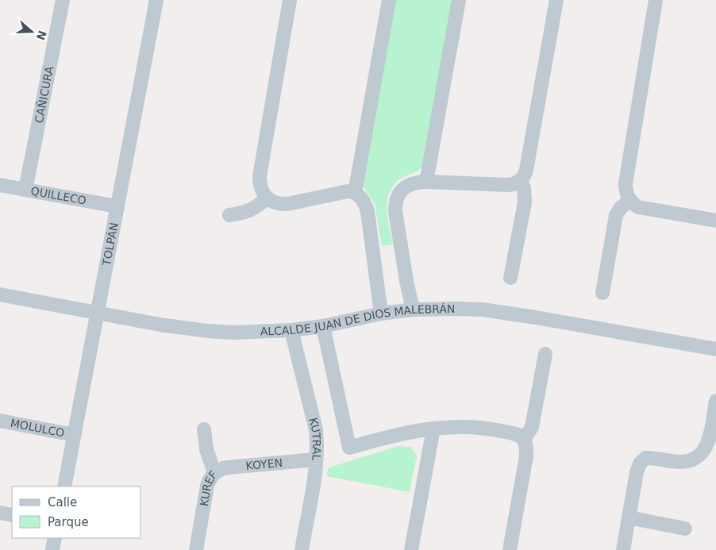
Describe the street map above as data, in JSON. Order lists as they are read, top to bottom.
{
  "streets": {
    "street": [
      "CAÑICURA",
      "QUILLECO",
      "TOLPÁN",
      "ALCALDE JUAN DE DIOS MALEBRÁN",
      "MOLULCO",
      "KUTRAL",
      "KOYEN",
      "KUREF"
    ]
  },
  "crossings": [
    ["CAÑICURA", "QUILLECO"],
    ["QUILLECO", "TOLPÁN"],
    ["TOLPÁN", "ALCALDE JUAN DE DIOS MALEBRÁN"],
    ["TOLPÁN", "MOLULCO"],
    ["ALCALDE JUAN DE DIOS MALEBRÁN", "KUTRAL"],
    ["KUTRAL", "KOYEN"],
    ["KOYEN", "KUREF"]
  ],
  "legend": ["Calle", "Parque"],
  "north": "right"
}
